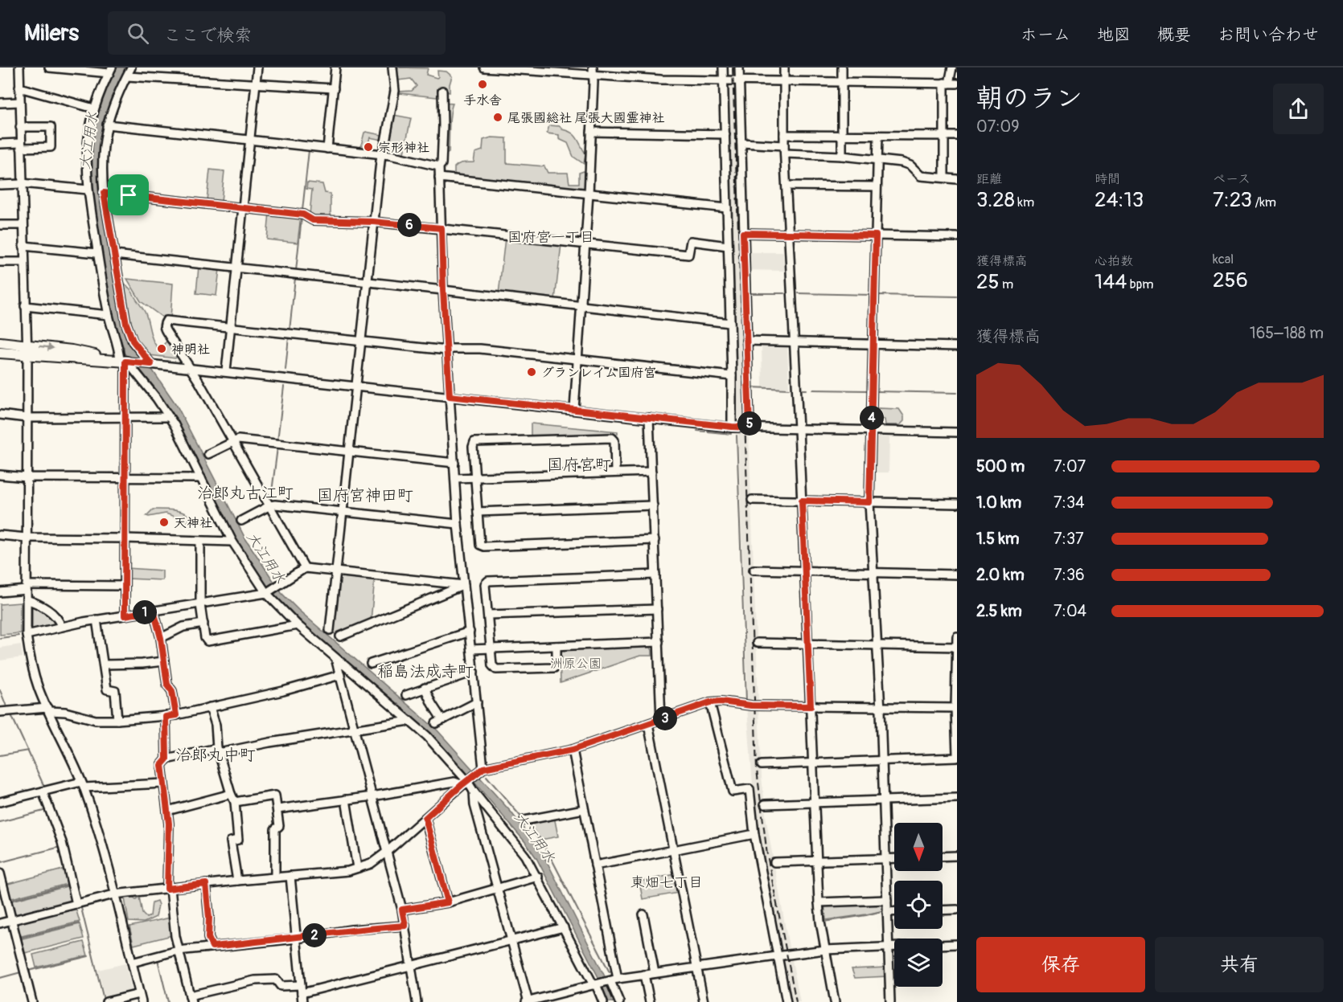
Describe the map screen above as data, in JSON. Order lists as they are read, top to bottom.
{
  "districts": [
    "国府宮一丁目",
    "国府宮町",
    "治郎丸古江町",
    "国府宮神田町",
    "稲島法成寺町",
    "治郎丸中町",
    "東畑七丁目"
  ],
  "water": ["大江用水"],
  "parks": ["洲原公園"],
  "places": [
    "手水舎",
    "尾張國総社 尾張大國霊神社",
    "宗形神社",
    "神明社",
    "グランレイム国府宮",
    "天神社"
  ],
  "north": "bottom",
  "page": {
    "header": "Milers",
    "search": "ここで検索",
    "nav": [
      "ホーム",
      "地図",
      "概要",
      "お問い合わせ"
    ],
    "heading": ["朝のラン", "07:09"],
    "stats": [
      ["距離", "3.28 km"],
      ["時間", "24:13"],
      ["ペース", "7:23 /km"],
      ["獲得標高", "25 m"],
      ["心拍数", "144 bpm"],
      ["kcal", "256"]
    ],
    "pins": [
      "6",
      "4",
      "5",
      "1",
      "3",
      "2"
    ],
    "chart": ["獲得標高", "165–188 m"],
    "list": [
      {
        "name": "500 m",
        "note": "7:07"
      },
      {
        "name": "1.0 km",
        "note": "7:34"
      },
      {
        "name": "1.5 km",
        "note": "7:37"
      },
      {
        "name": "2.0 km",
        "note": "7:36"
      },
      {
        "name": "2.5 km",
        "note": "7:04"
      }
    ],
    "buttons": ["保存", "共有"]
  }
}
